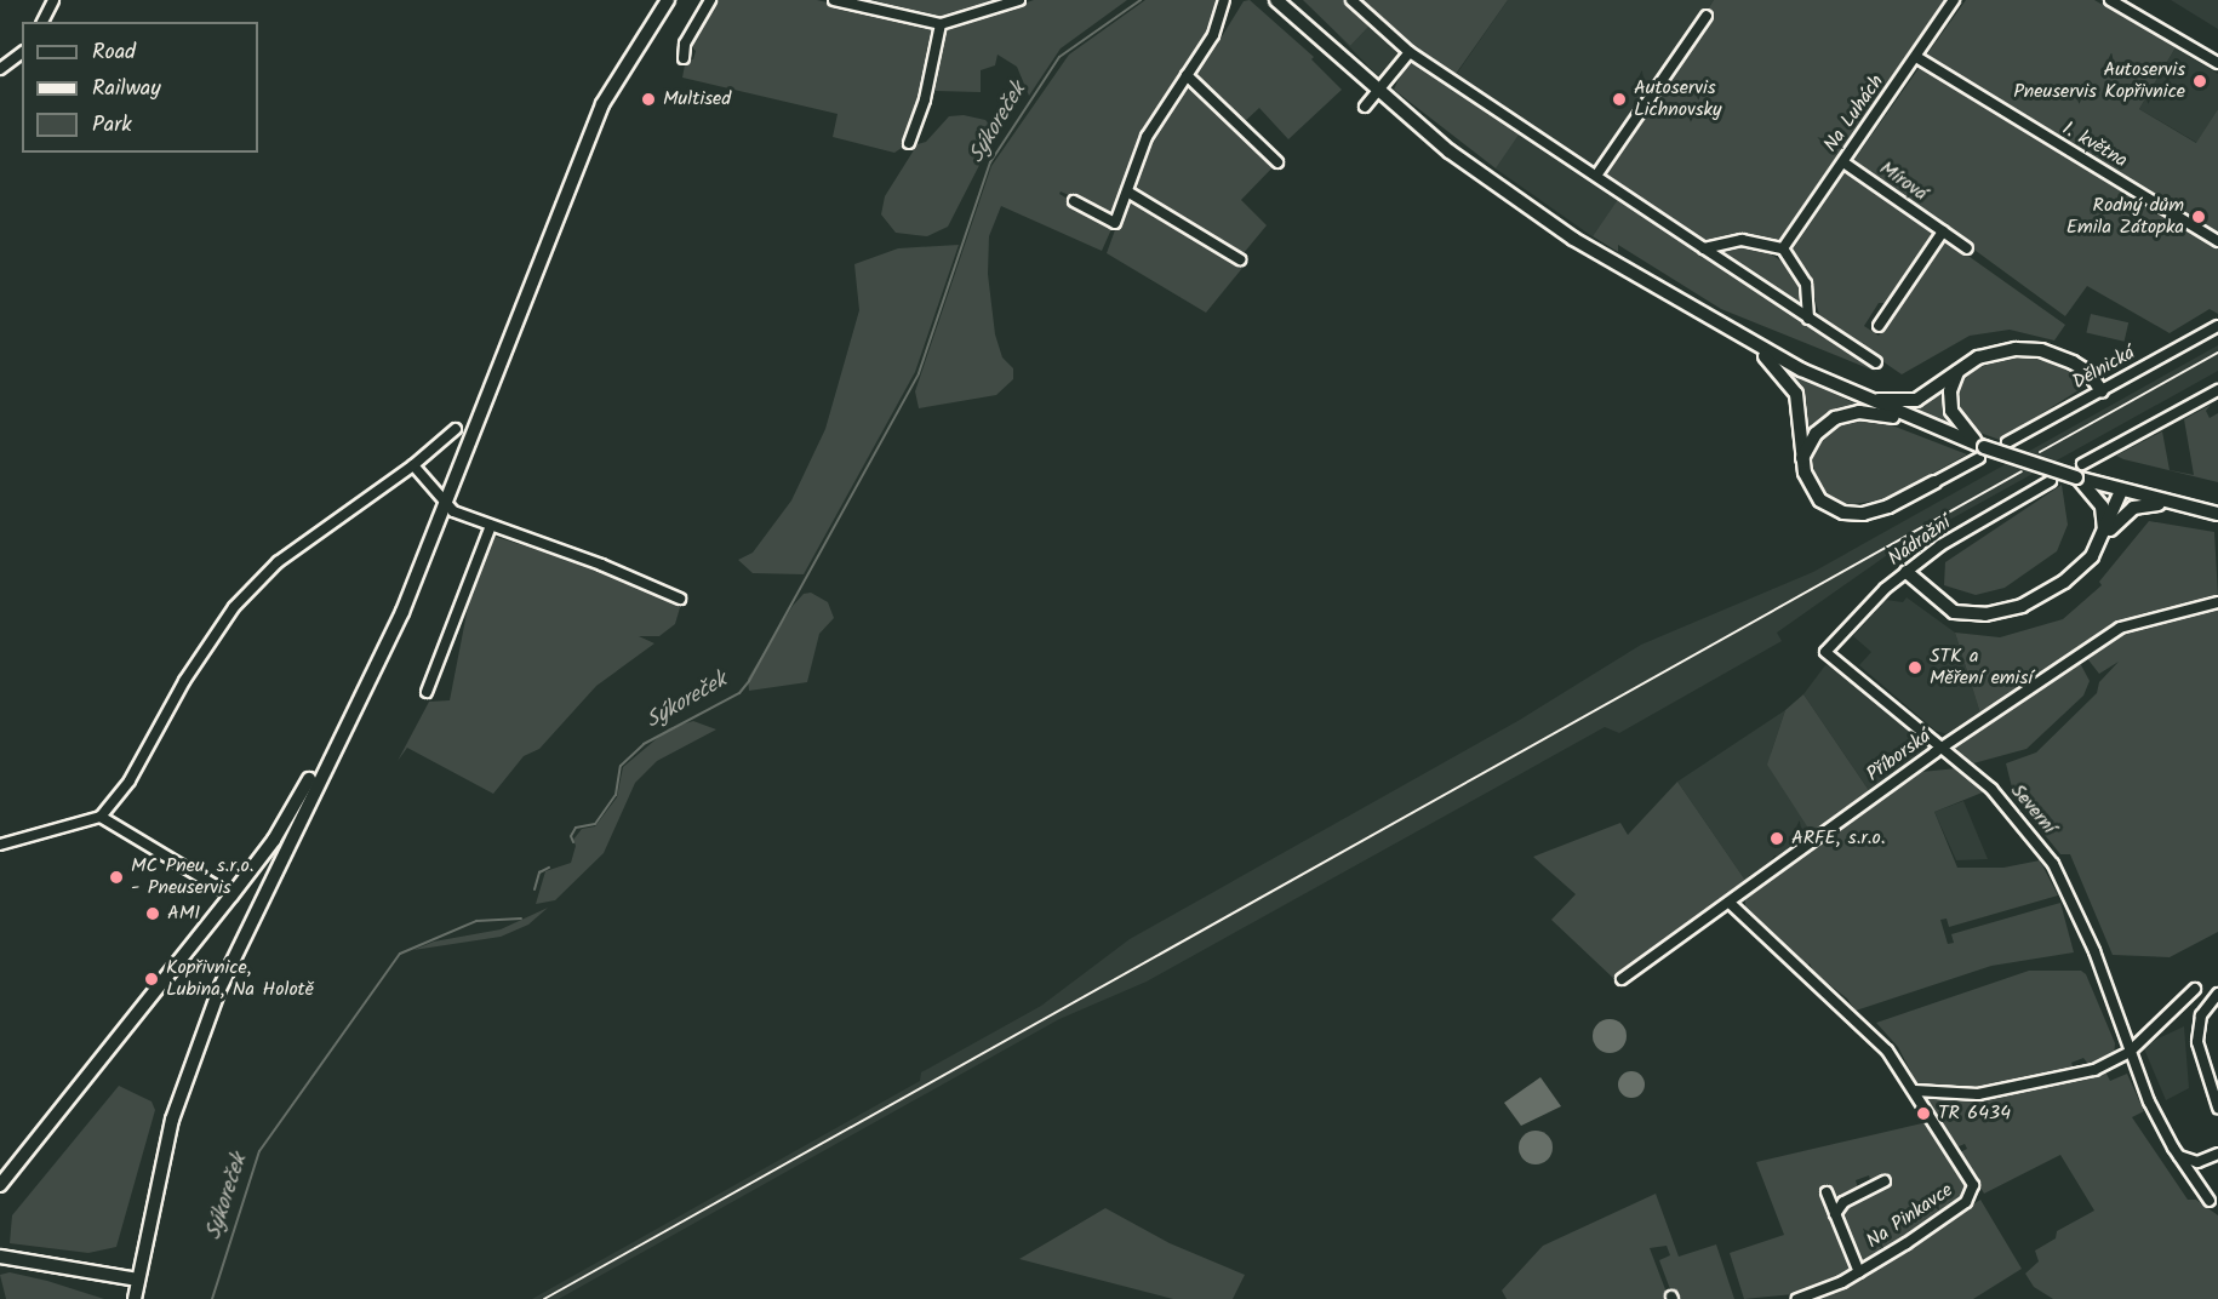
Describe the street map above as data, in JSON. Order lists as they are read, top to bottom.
{
  "streets": {
    "street": [
      "Na Luhách",
      "1. května",
      "Mírová",
      "Dělnická",
      "Nádražní",
      "Příborská",
      "Severní",
      "Na Pinkavce"
    ]
  },
  "crossings": [
    ["Na Luhách", "1. května"],
    ["Na Luhách", "Mírová"],
    ["Nádražní", "Severní"],
    ["Příborská", "Severní"],
    ["Příborská", "Na Pinkavce"]
  ],
  "water": ["Sýkoreček"],
  "places": [
    "Autoservis Pneuservis Kopřivnice",
    "Multised",
    "Autoservis Lichnovsky",
    "Rodný dům Emila Zátopka",
    "STK a Měření emisí",
    "ARFE, s.r.o.",
    "MC Pneu, s.r.o. - Pneuservis",
    "AMI",
    "Kopřivnice, Lubina, Na Holotě",
    "TR 6434"
  ],
  "legend": ["Road", "Railway", "Park"]
}
